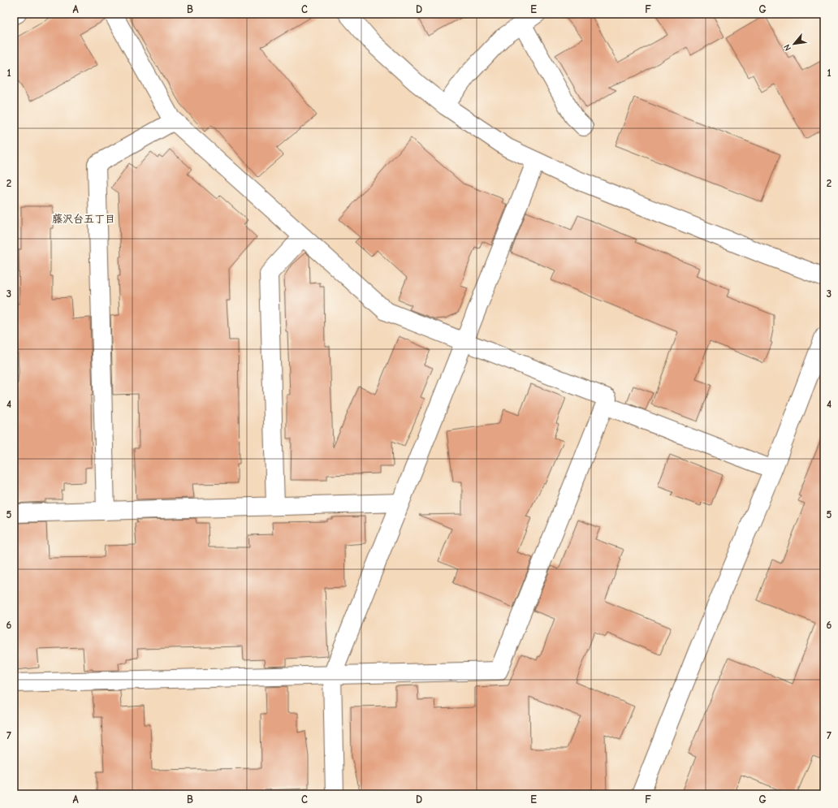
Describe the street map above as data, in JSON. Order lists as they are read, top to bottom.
{
  "districts": ["藤沢台五丁目"],
  "north": "bottom left",
  "grid": {
    "columns": [
      "A",
      "B",
      "C",
      "D",
      "E",
      "F",
      "G"
    ],
    "rows": [
      "1",
      "2",
      "3",
      "4",
      "5",
      "6",
      "7"
    ]
  }
}
